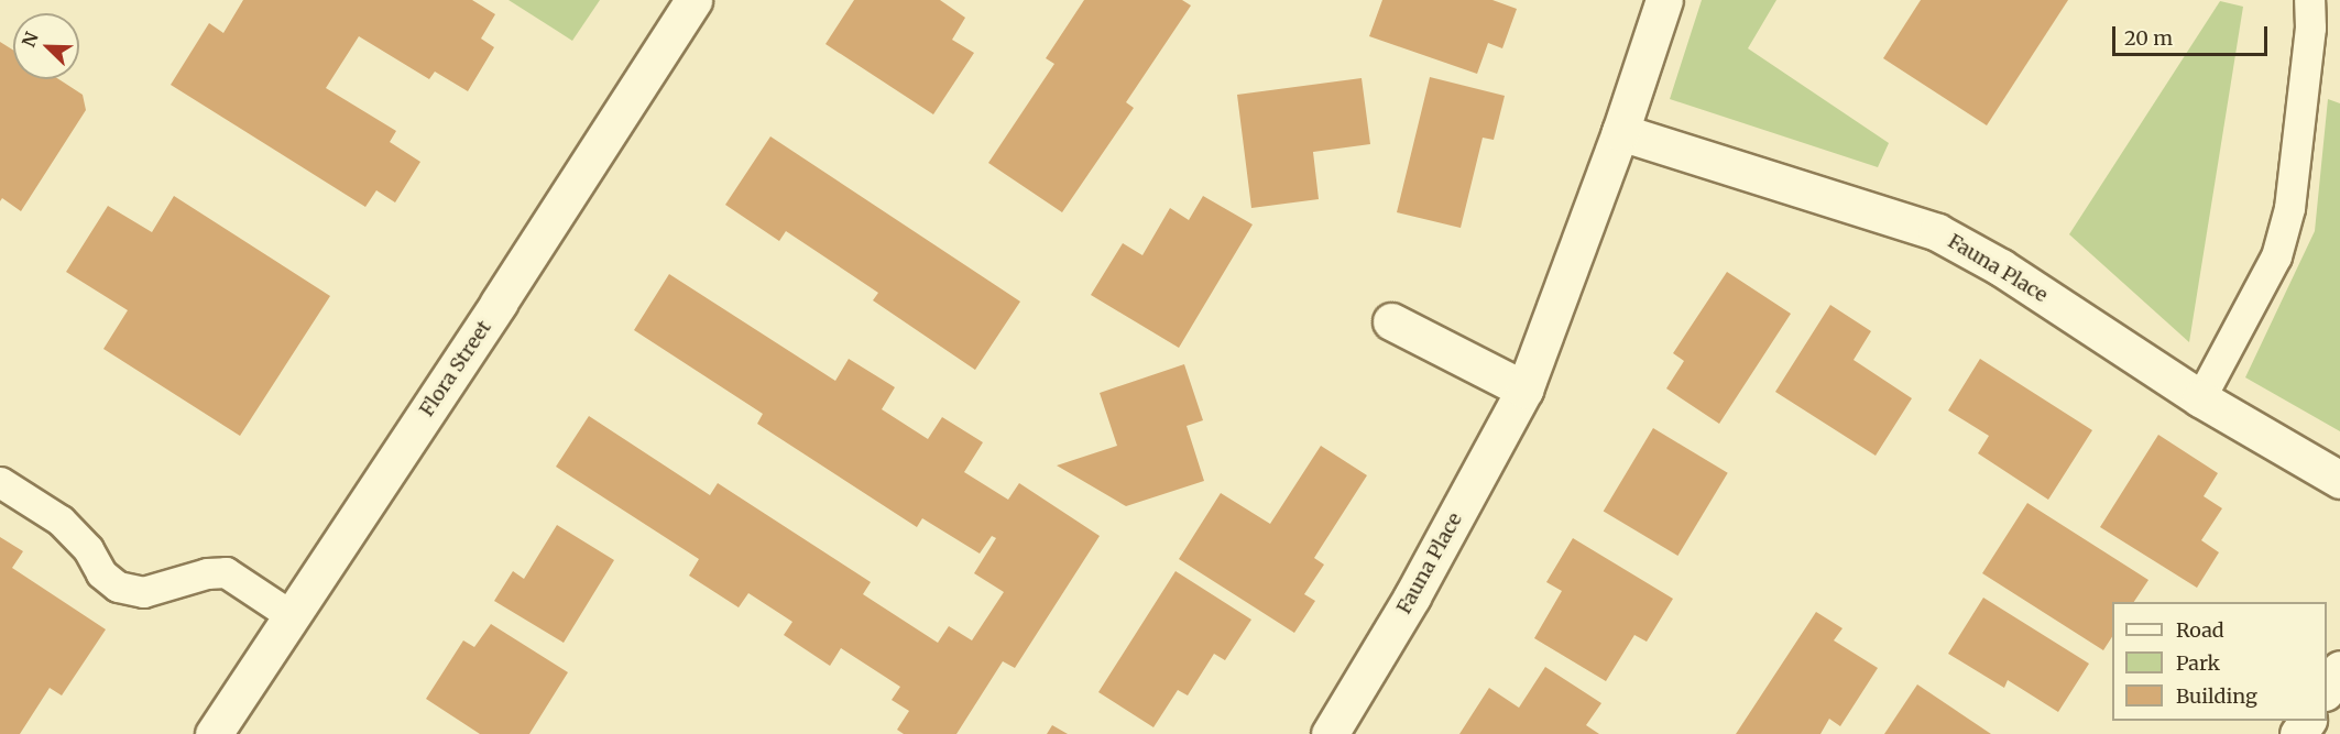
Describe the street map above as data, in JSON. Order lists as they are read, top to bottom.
{
  "streets": {
    "street": ["Fauna Place", "Flora Street"]
  },
  "legend": ["Road", "Park", "Building"],
  "scale_bar": "20 m",
  "north": "top left"
}
